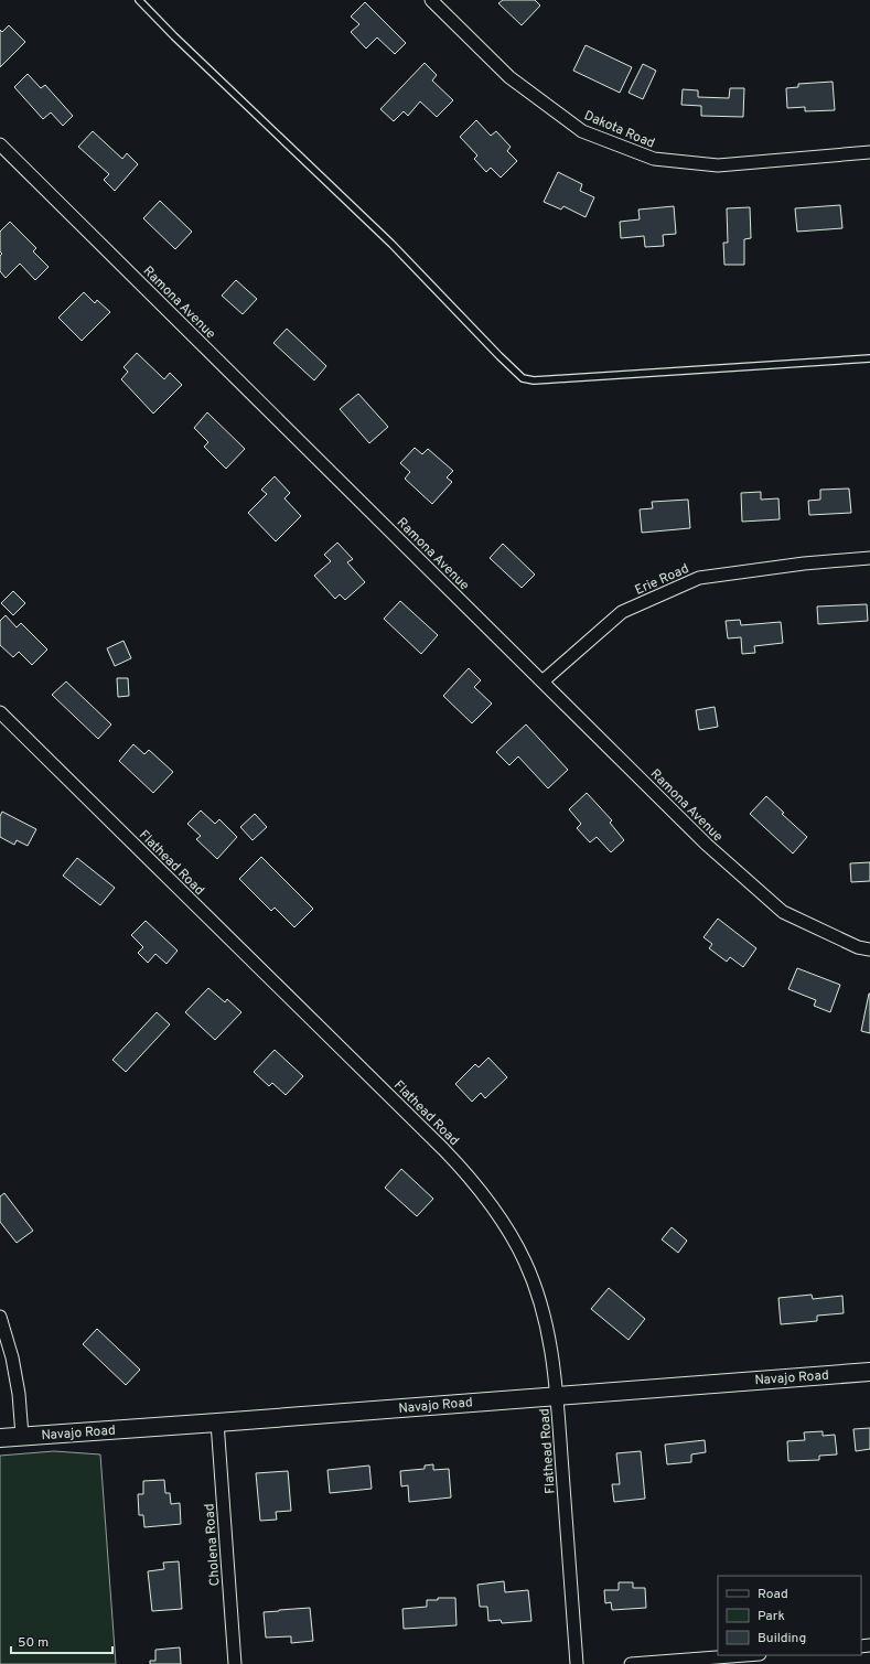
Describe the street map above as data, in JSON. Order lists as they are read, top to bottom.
{
  "streets": {
    "main road": ["Navajo Road"],
    "street": [
      "Dakota Road",
      "Ramona Avenue",
      "Erie Road",
      "Flathead Road",
      "Cholena Road"
    ]
  },
  "crossings": [
    ["Ramona Avenue", "Erie Road"],
    ["Flathead Road", "Navajo Road"],
    ["Navajo Road", "Cholena Road"]
  ],
  "legend": ["Road", "Park", "Building"],
  "scale_bar": "50 m"
}
